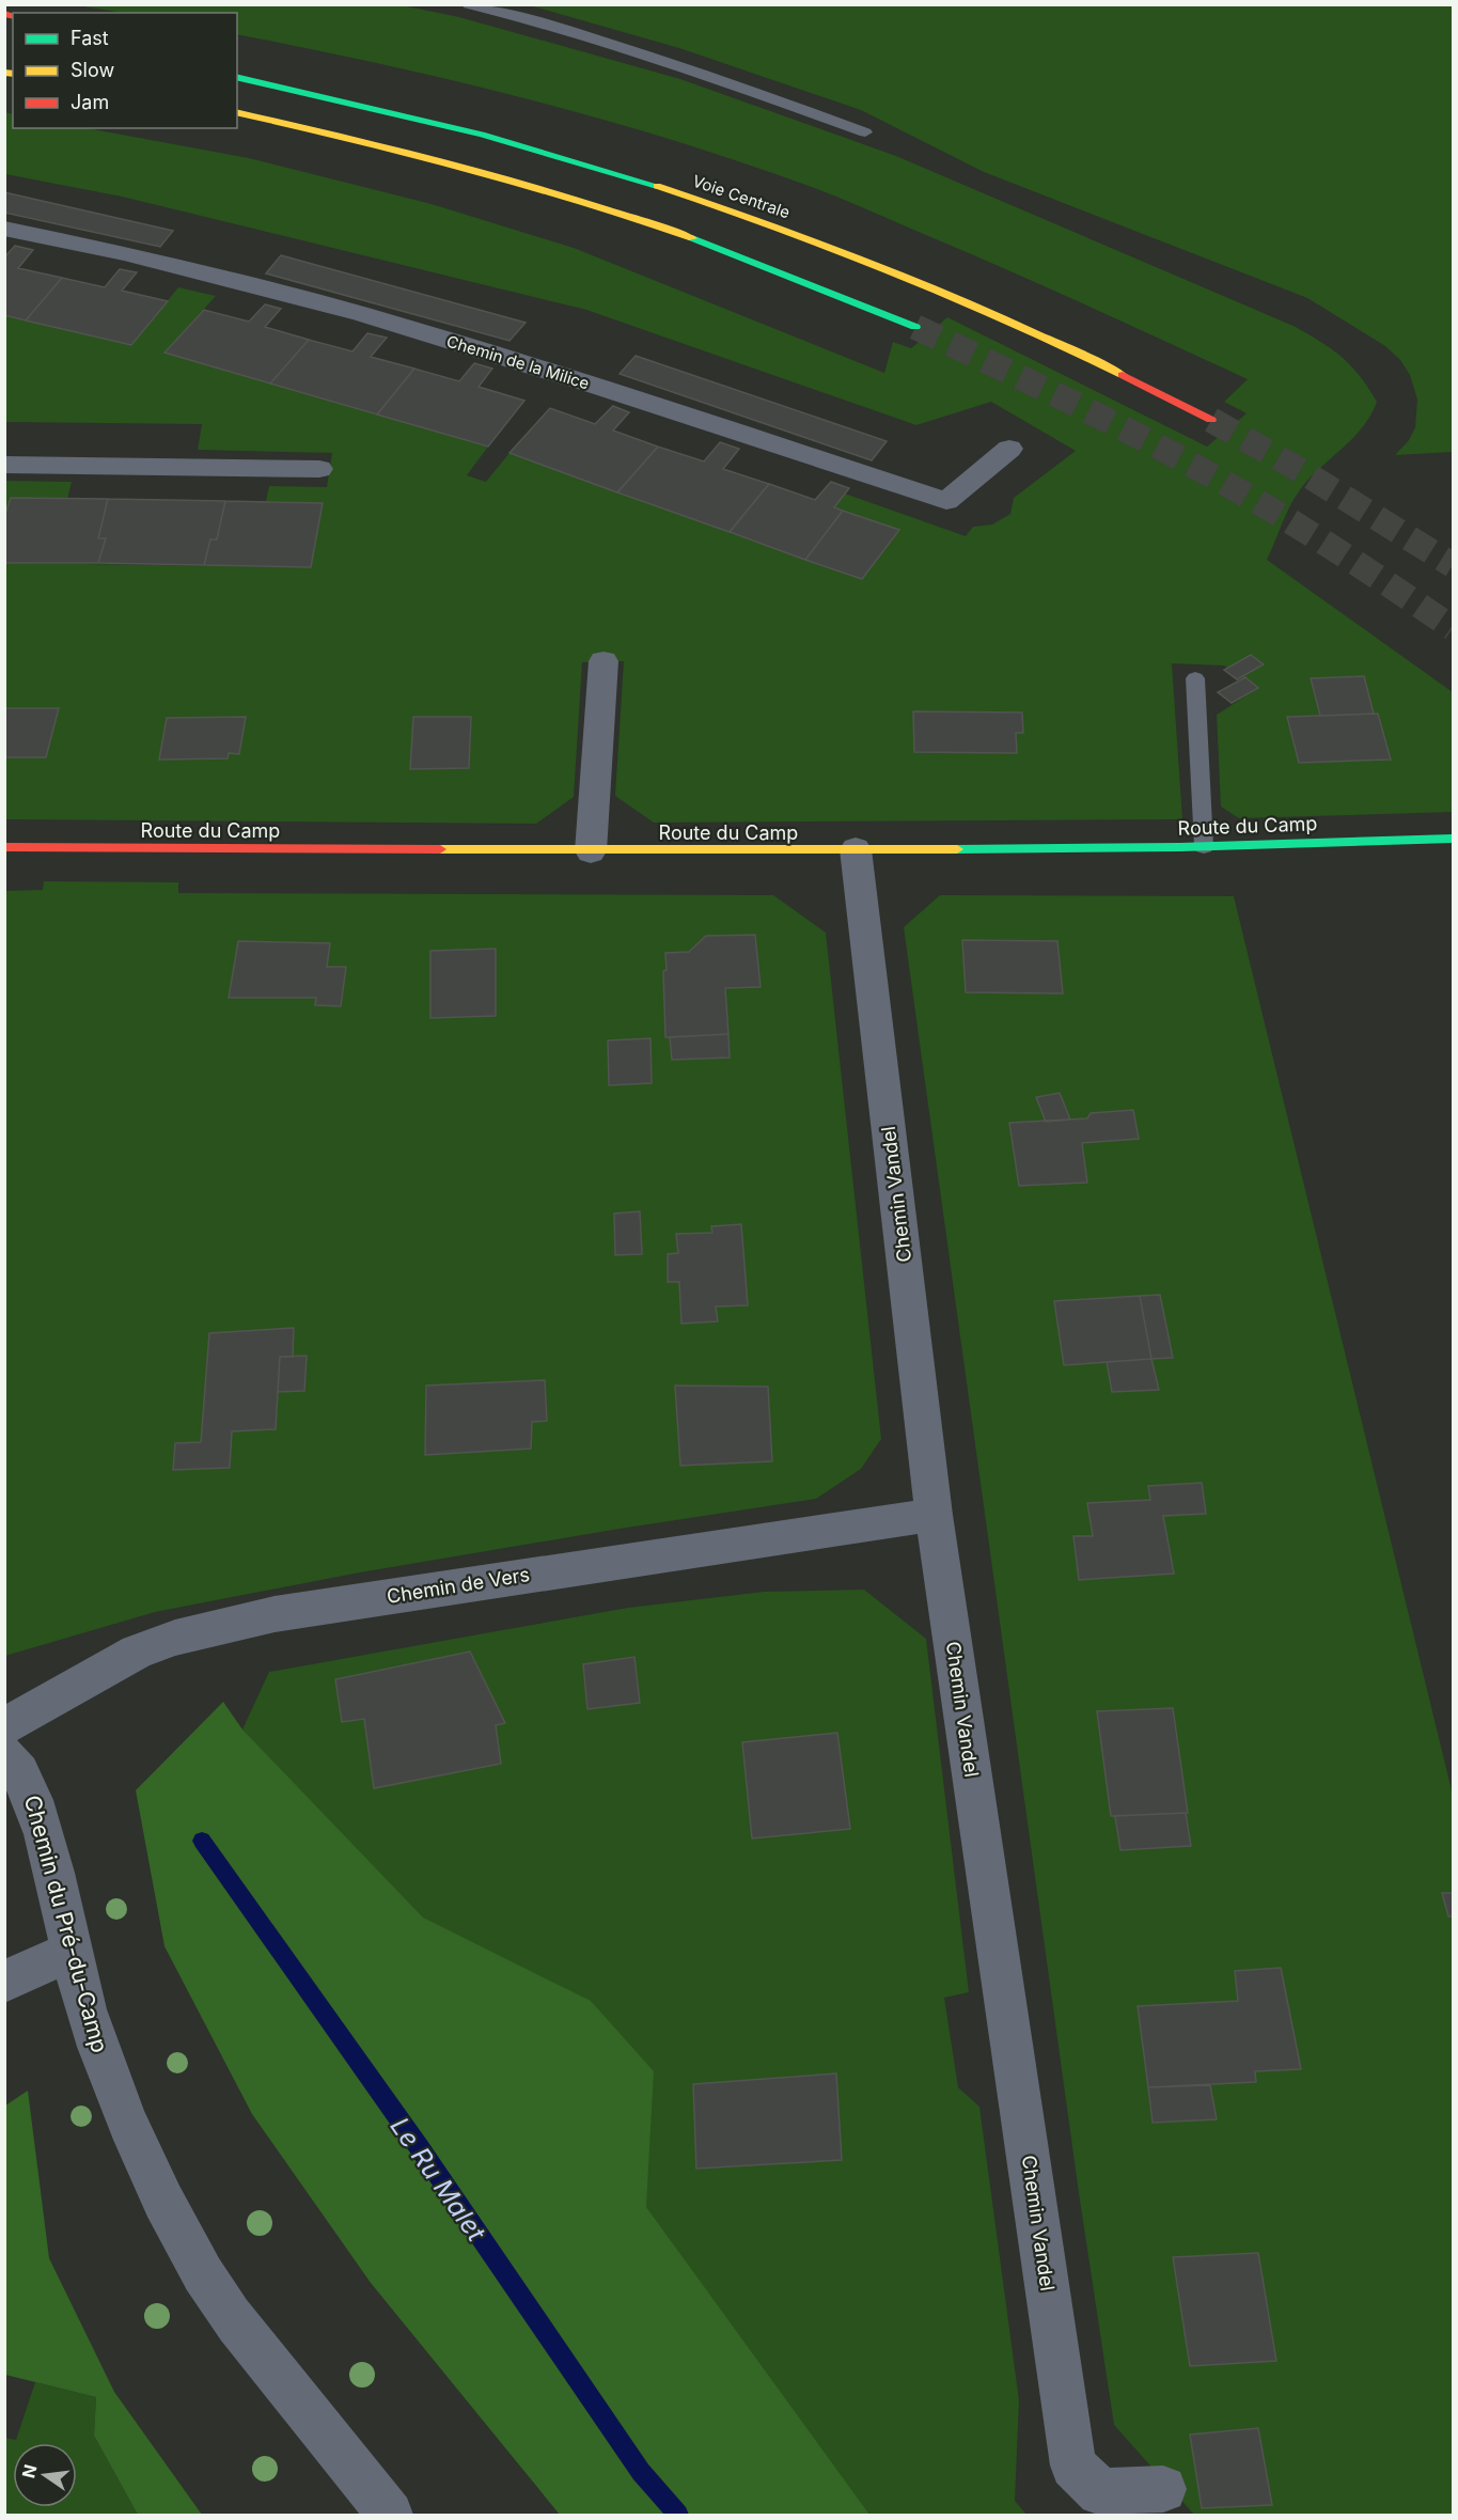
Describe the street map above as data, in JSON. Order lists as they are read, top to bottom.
{
  "streets": {
    "main road": ["Voie Centrale", "Route du Camp"],
    "street": [
      "Chemin de la Milice",
      "Chemin Vandel",
      "Chemin de Vers",
      "Chemin du Pré-du-Camp"
    ]
  },
  "crossings": [
    ["Route du Camp", "Chemin Vandel"],
    ["Chemin Vandel", "Chemin de Vers"]
  ],
  "water": ["Le Ru Malet"],
  "legend": ["Fast", "Slow", "Jam"],
  "north": "left"
}
